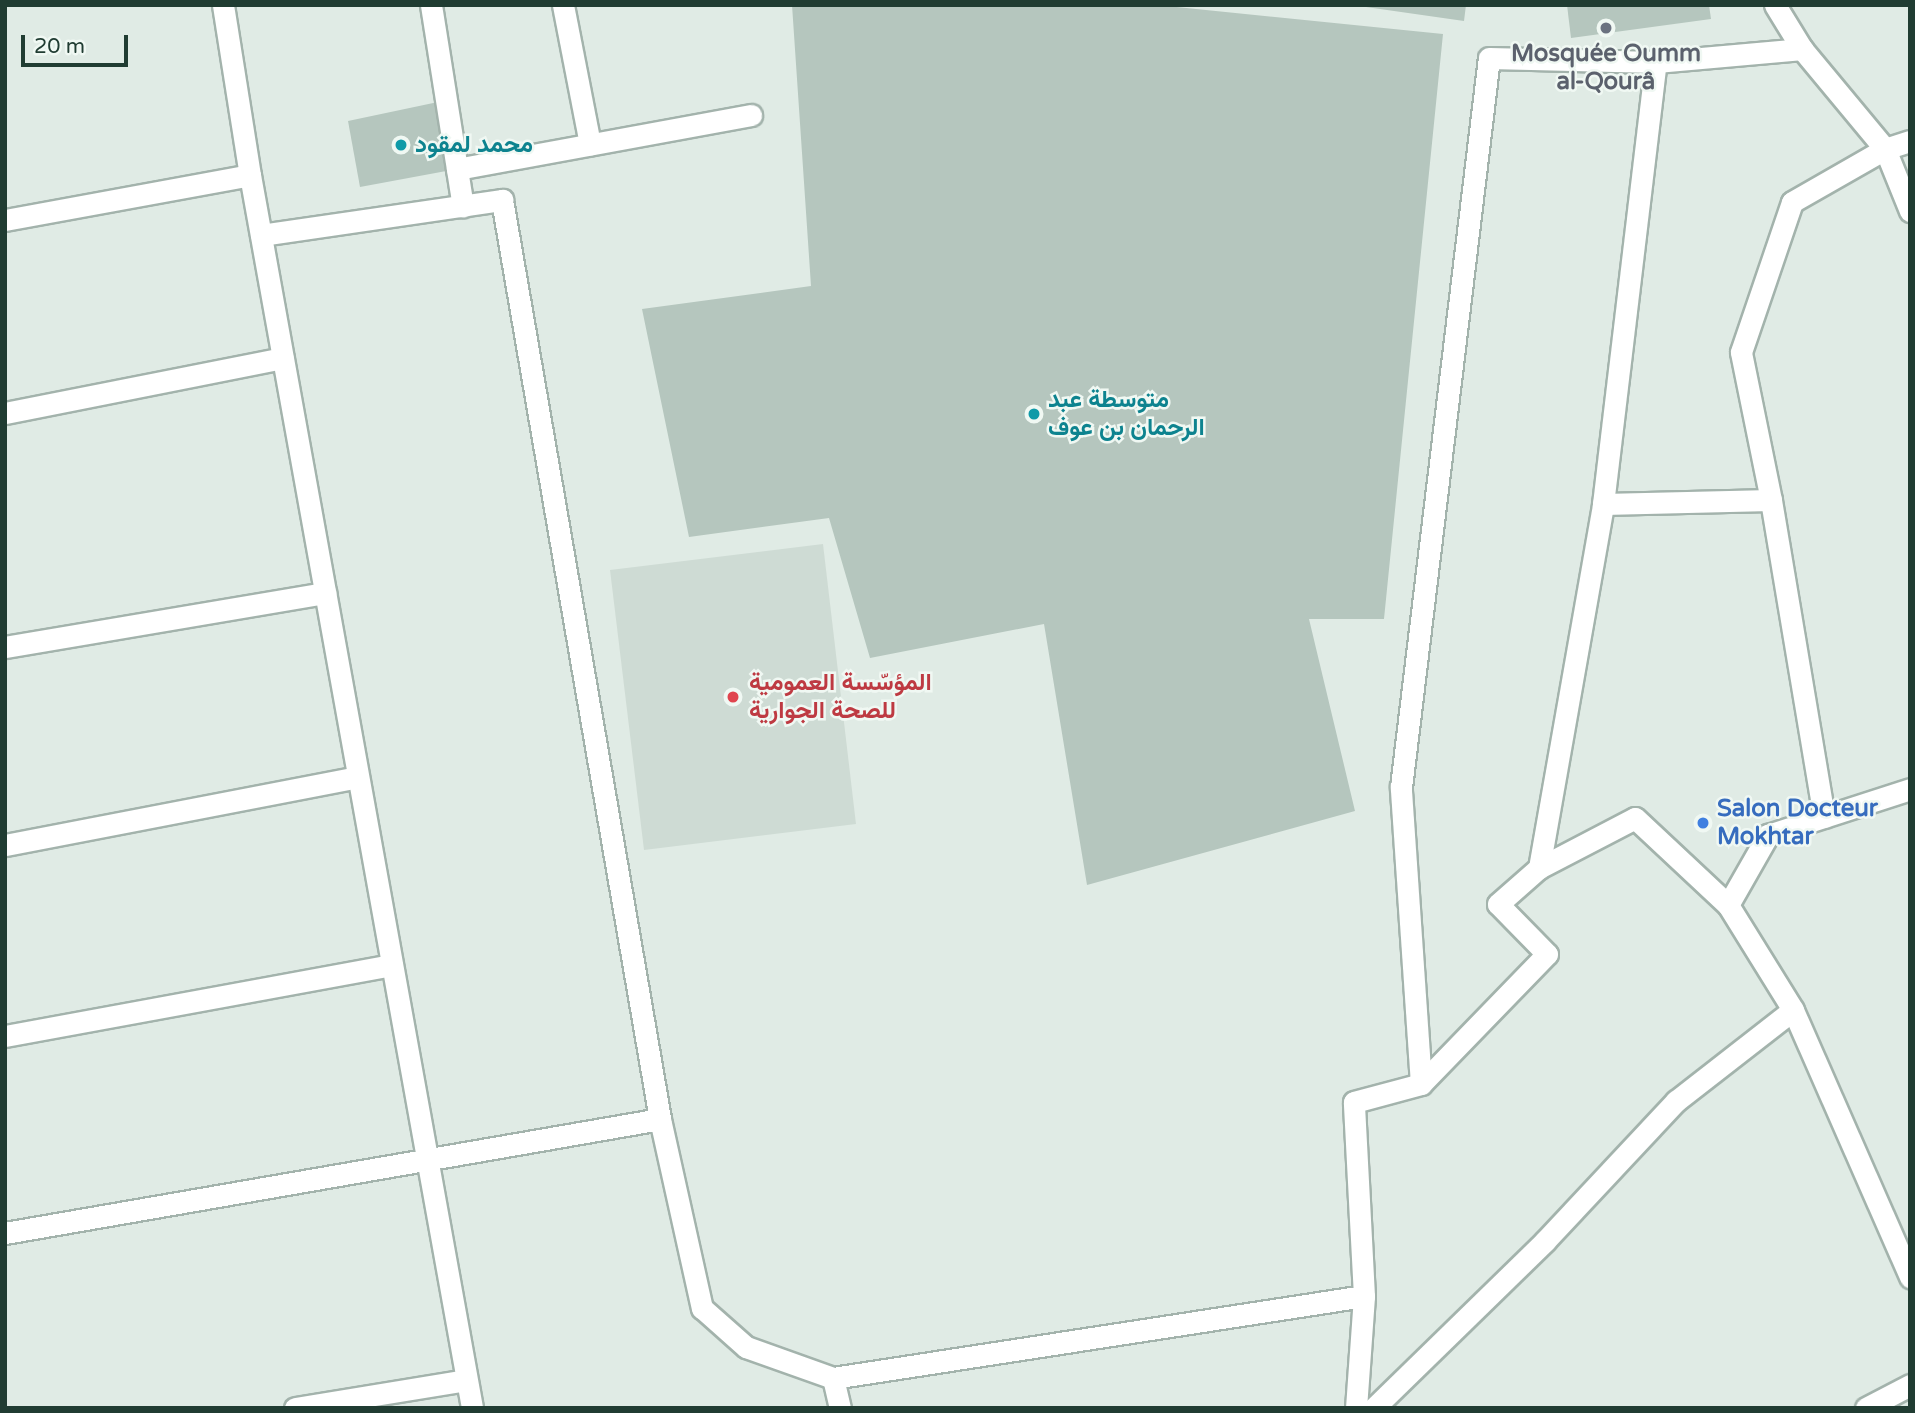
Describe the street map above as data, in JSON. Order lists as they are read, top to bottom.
{
  "places": [
    "Mosquée Oumm al-Qourâ",
    "محمد لمقود",
    "متوسطة عبد الرحمان بن عوف",
    "المؤسّسة العمومية للصحة الجوارية",
    "Salon Docteur Mokhtar"
  ],
  "scale_bar": "20 m"
}
